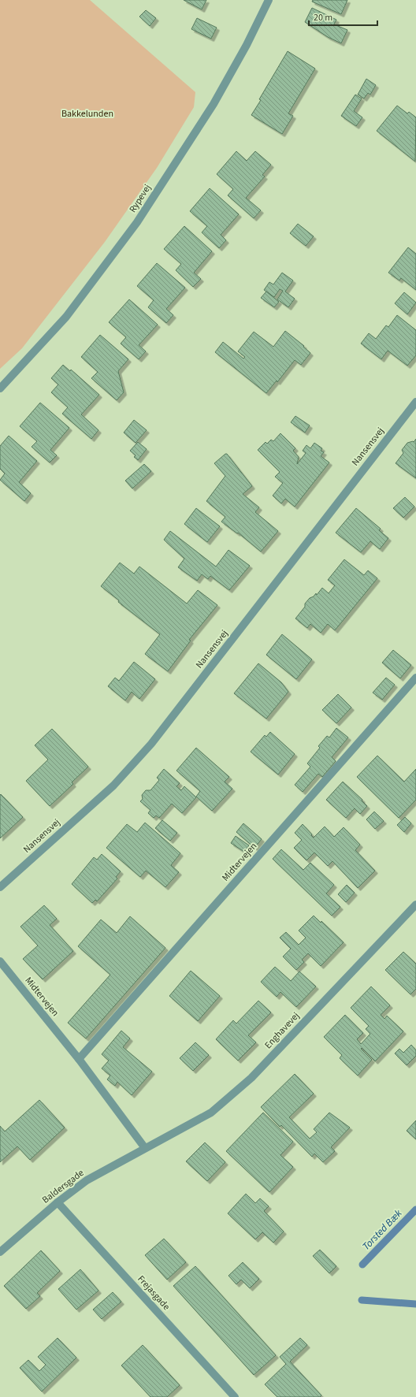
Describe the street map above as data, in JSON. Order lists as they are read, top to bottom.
{
  "streets": {
    "street": [
      "Rypevej",
      "Nansensvej",
      "Midtervejen",
      "Enghavevej",
      "Baldersgade",
      "Frejasgade"
    ]
  },
  "crossings": [
    ["Midtervejen", "Enghavevej"],
    ["Midtervejen", "Baldersgade"],
    ["Enghavevej", "Baldersgade"],
    ["Baldersgade", "Frejasgade"]
  ],
  "water": ["Torsted Bæk"],
  "parks": ["Bakkelunden"],
  "scale_bar": "20 m"
}
